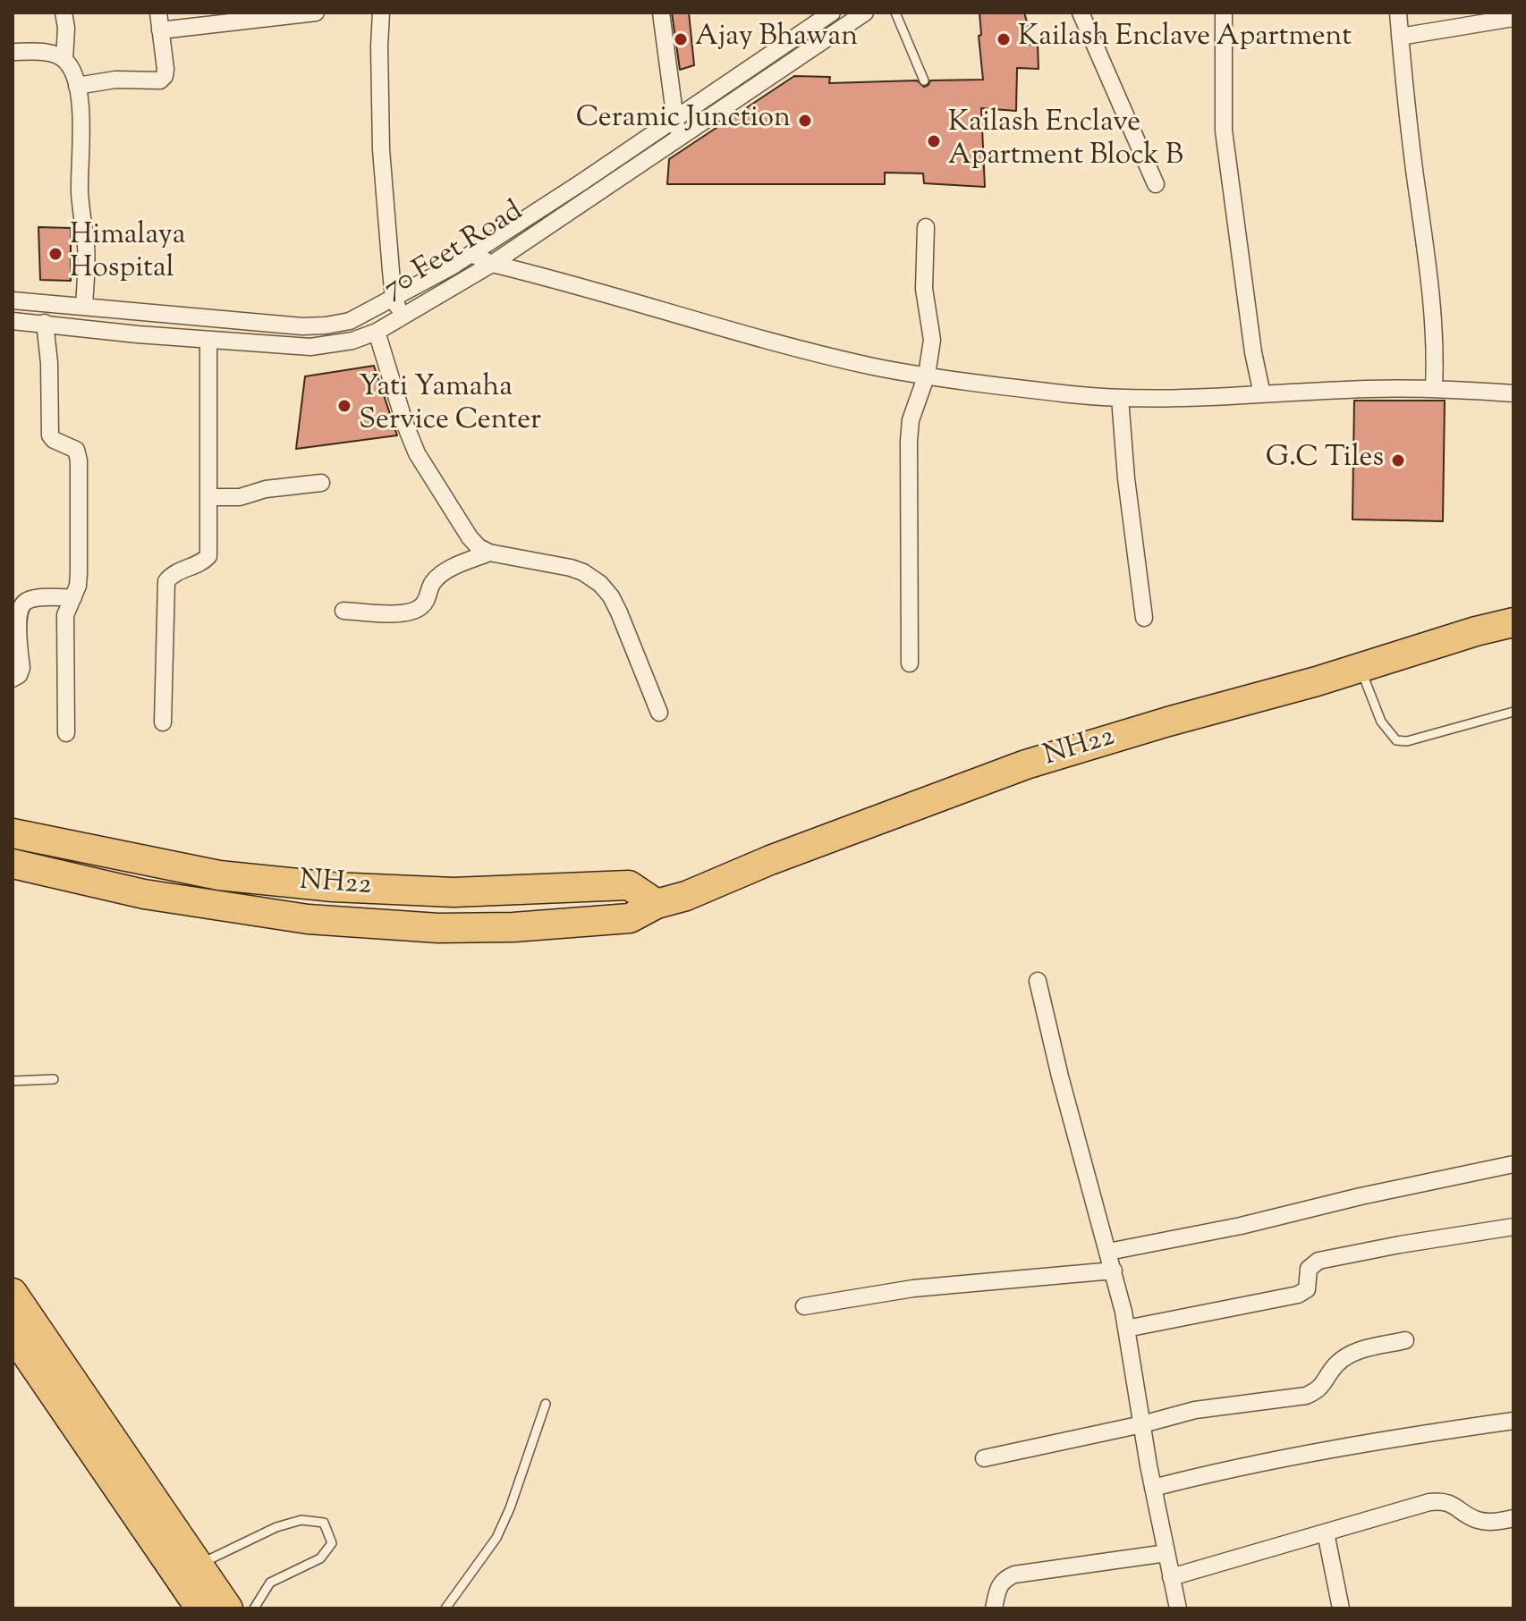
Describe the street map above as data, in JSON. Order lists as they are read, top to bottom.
{
  "streets": {
    "highway": ["NH22"],
    "street": ["70 Feet Road"]
  },
  "places": [
    "Ajay Bhawan",
    "Kailash Enclave Apartment",
    "Ceramic Junction",
    "Kailash Enclave Apartment Block B",
    "Himalaya Hospital",
    "Yati Yamaha Service Center",
    "G.C Tiles"
  ]
}
